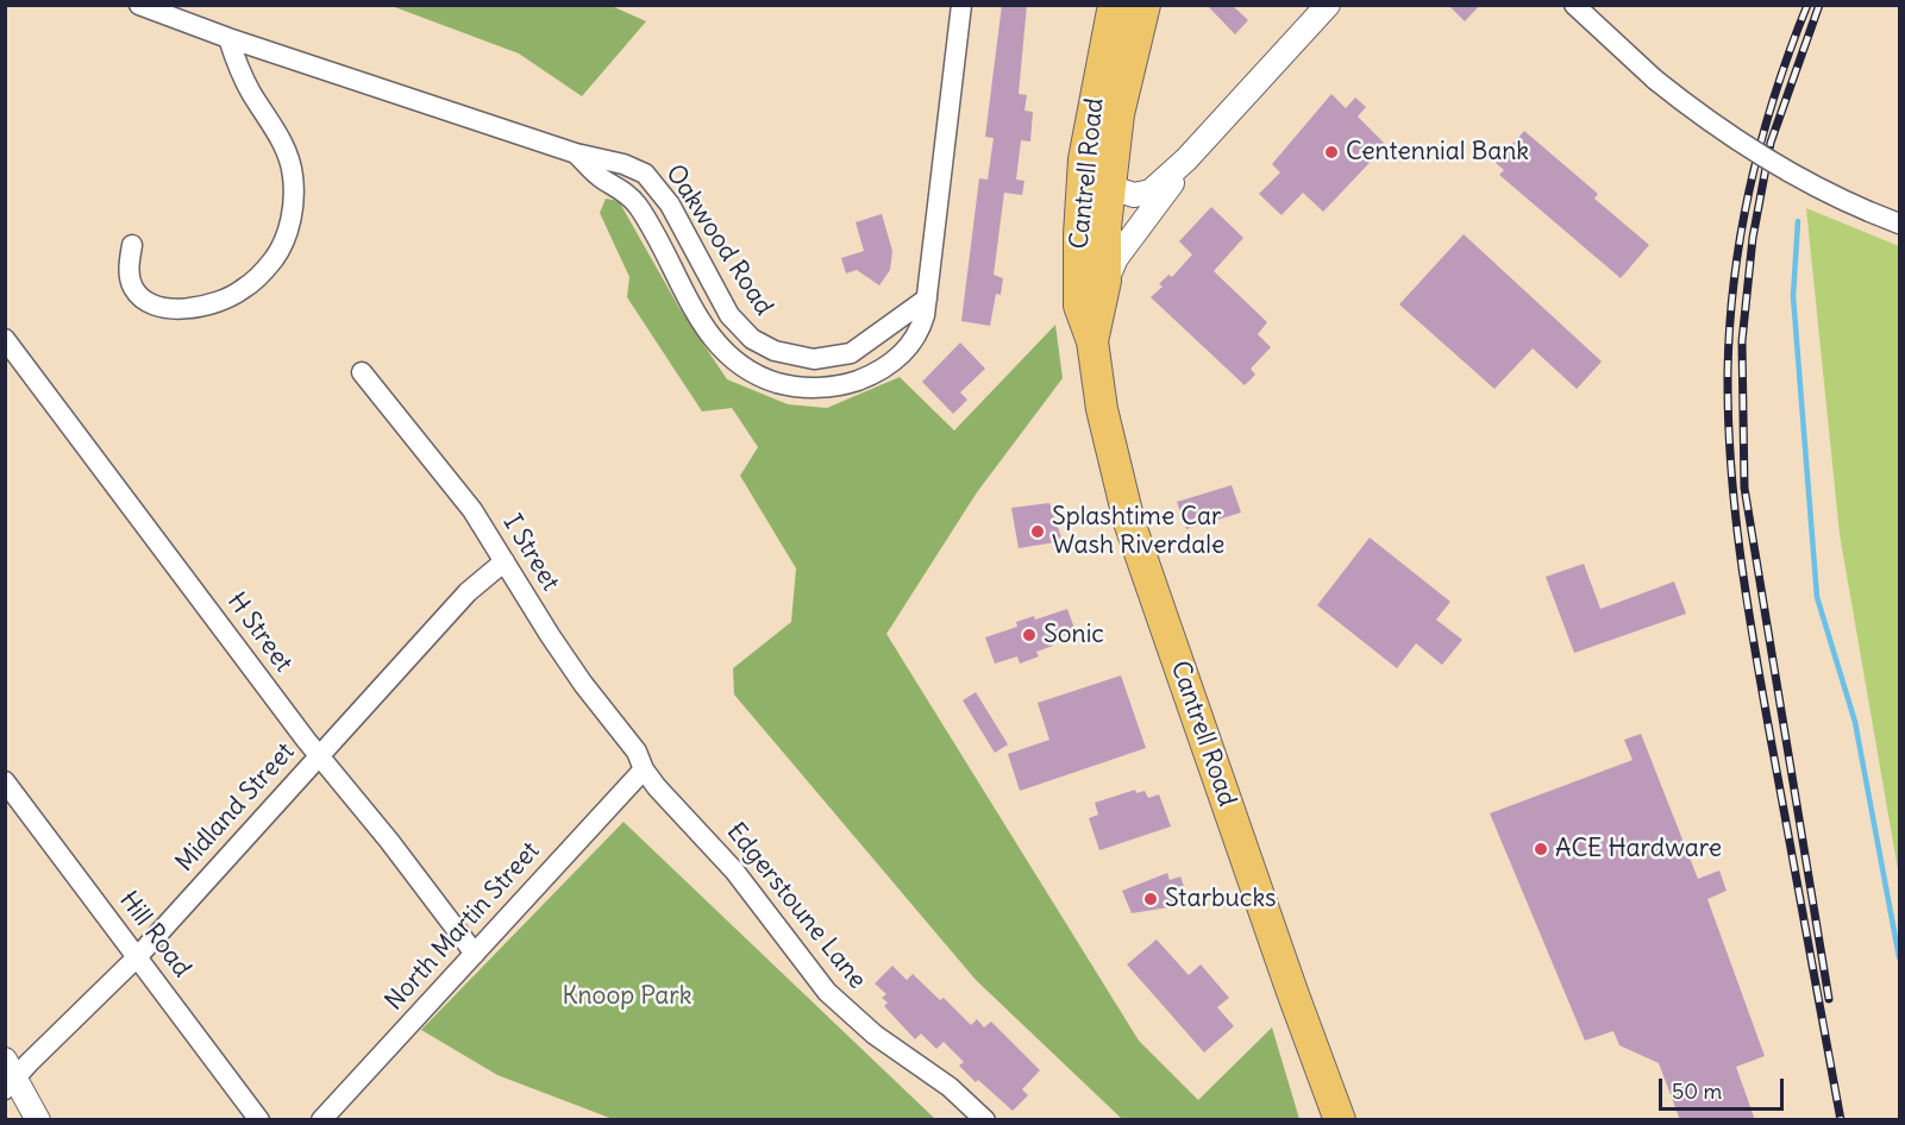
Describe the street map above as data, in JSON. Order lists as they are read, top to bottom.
{
  "streets": {
    "main road": ["Cantrell Road"],
    "street": [
      "Oakwood Road",
      "I Street",
      "H Street",
      "Midland Street",
      "Edgerstoune Lane",
      "North Martin Street",
      "Hill Road"
    ]
  },
  "crossings": [
    ["I Street", "Midland Street"],
    ["I Street", "Edgerstoune Lane"],
    ["I Street", "North Martin Street"],
    ["H Street", "Midland Street"],
    ["H Street", "North Martin Street"],
    ["Midland Street", "Hill Road"],
    ["Edgerstoune Lane", "North Martin Street"]
  ],
  "parks": ["Knoop Park"],
  "places": [
    "Centennial Bank",
    "Splashtime Car Wash Riverdale",
    "Sonic",
    "ACE Hardware",
    "Starbucks"
  ],
  "scale_bar": "50 m"
}
